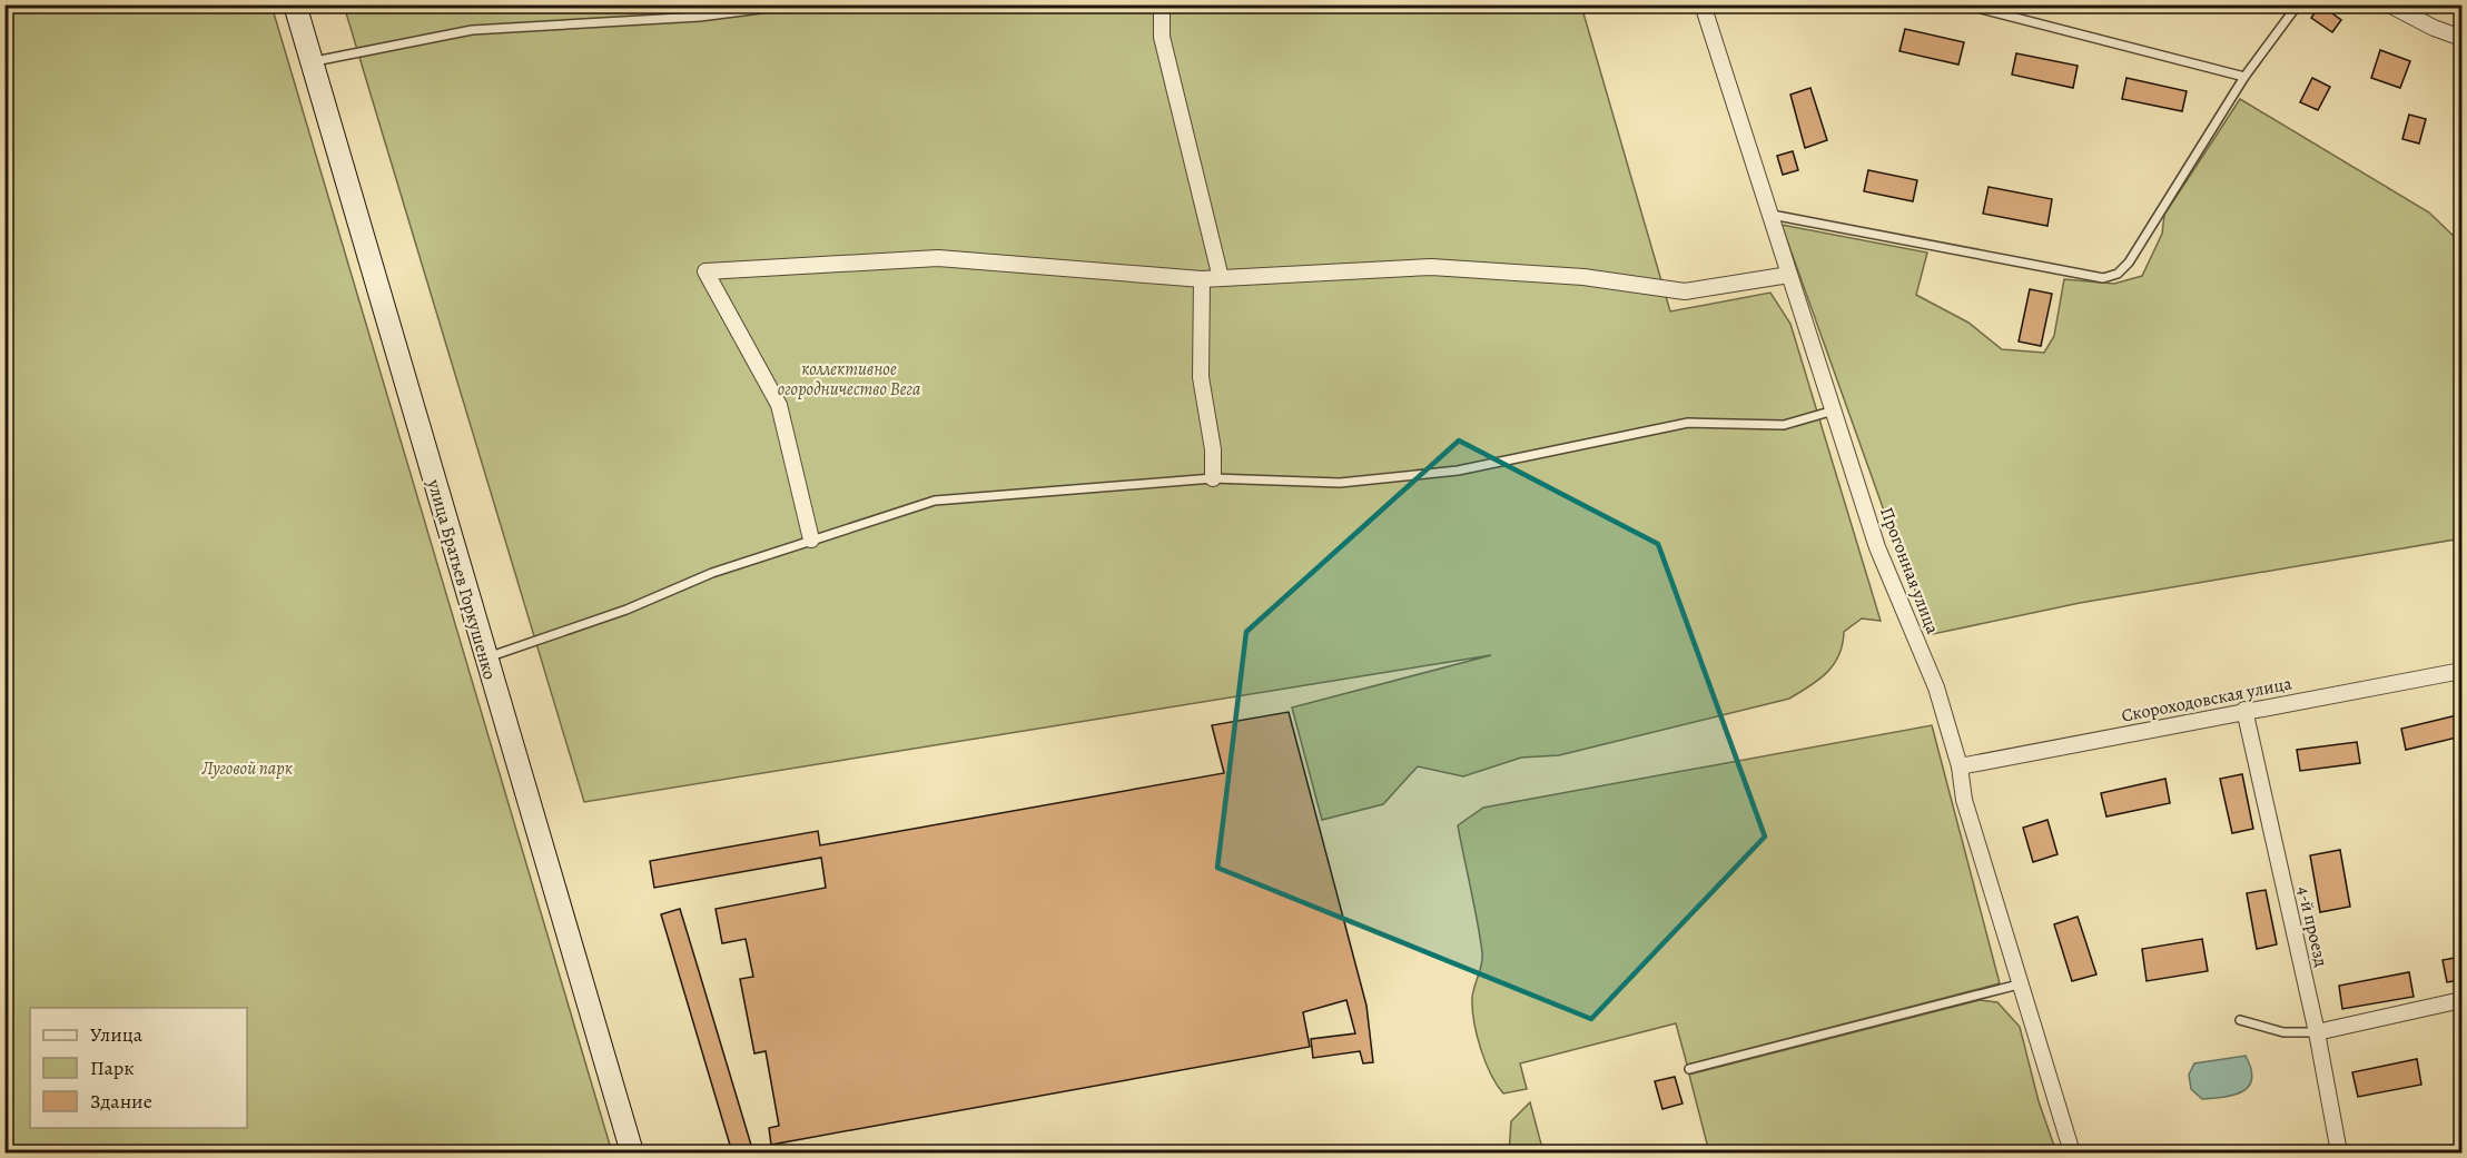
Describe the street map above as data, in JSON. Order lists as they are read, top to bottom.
{
  "streets": {
    "street": [
      "Прогонная улица",
      "улица Братьев Горкушенко",
      "Скороходовская улица",
      "4-й проезд"
    ]
  },
  "crossings": [
    ["Прогонная улица", "Скороходовская улица"],
    ["Скороходовская улица", "4-й проезд"]
  ],
  "parks": ["коллективное огородничество Вега", "Луговой парк"],
  "legend": ["Улица", "Парк", "Здание"]
}
